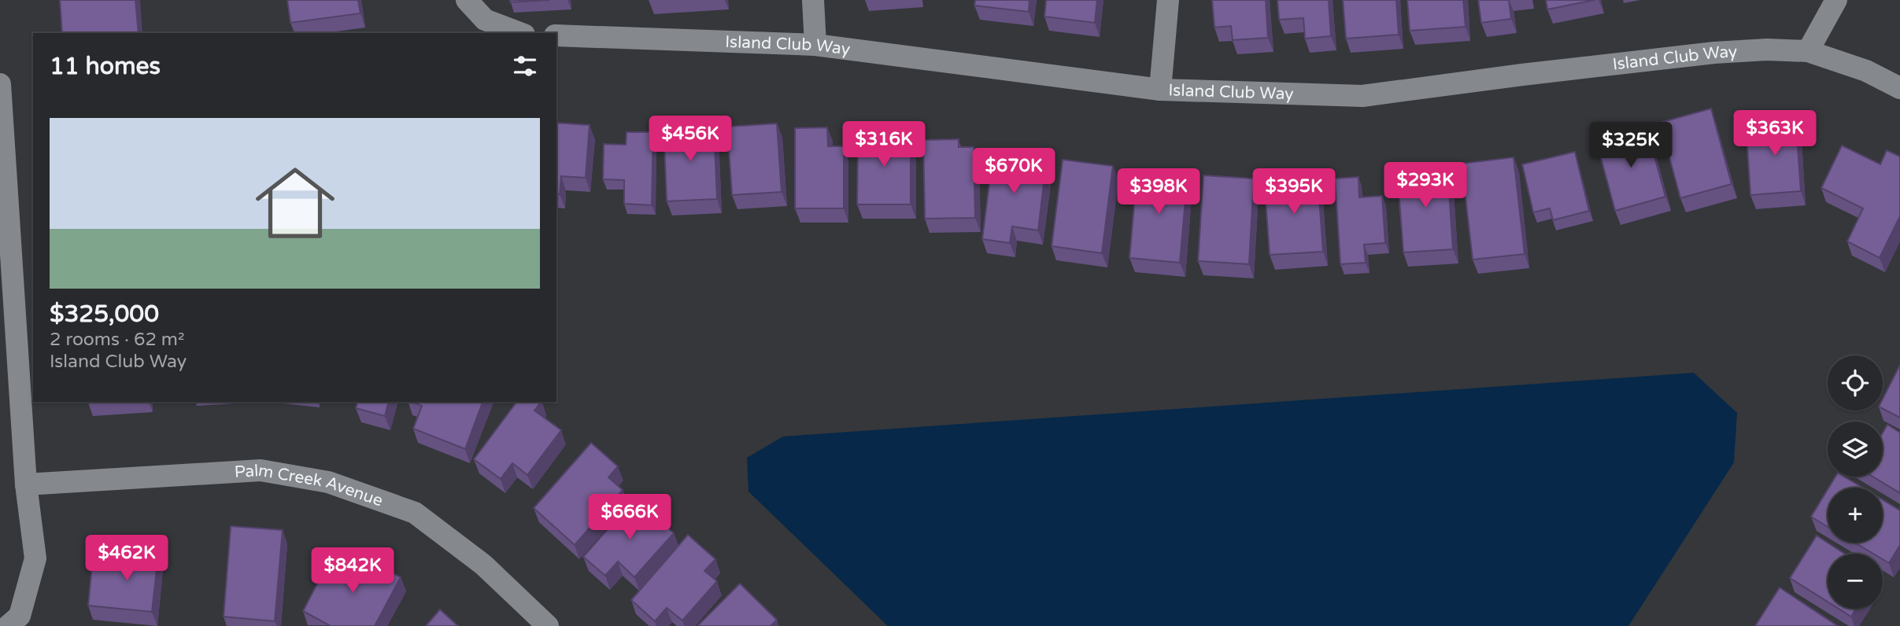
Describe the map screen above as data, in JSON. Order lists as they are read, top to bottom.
{
  "streets": {
    "street": ["Island Club Way", "Palm Creek Avenue"]
  },
  "page": {
    "heading": "11 homes",
    "list": [
      {
        "name": "$325,000",
        "note": "2 rooms · 62 m² · Island Club Way"
      }
    ],
    "price": [
      "$363K",
      "$456K",
      "$316K",
      "$325K",
      "$670K",
      "$293K",
      "$398K",
      "$395K",
      "$666K",
      "$462K",
      "$842K"
    ],
    "map_buttons": ["+", "−"]
  }
}
